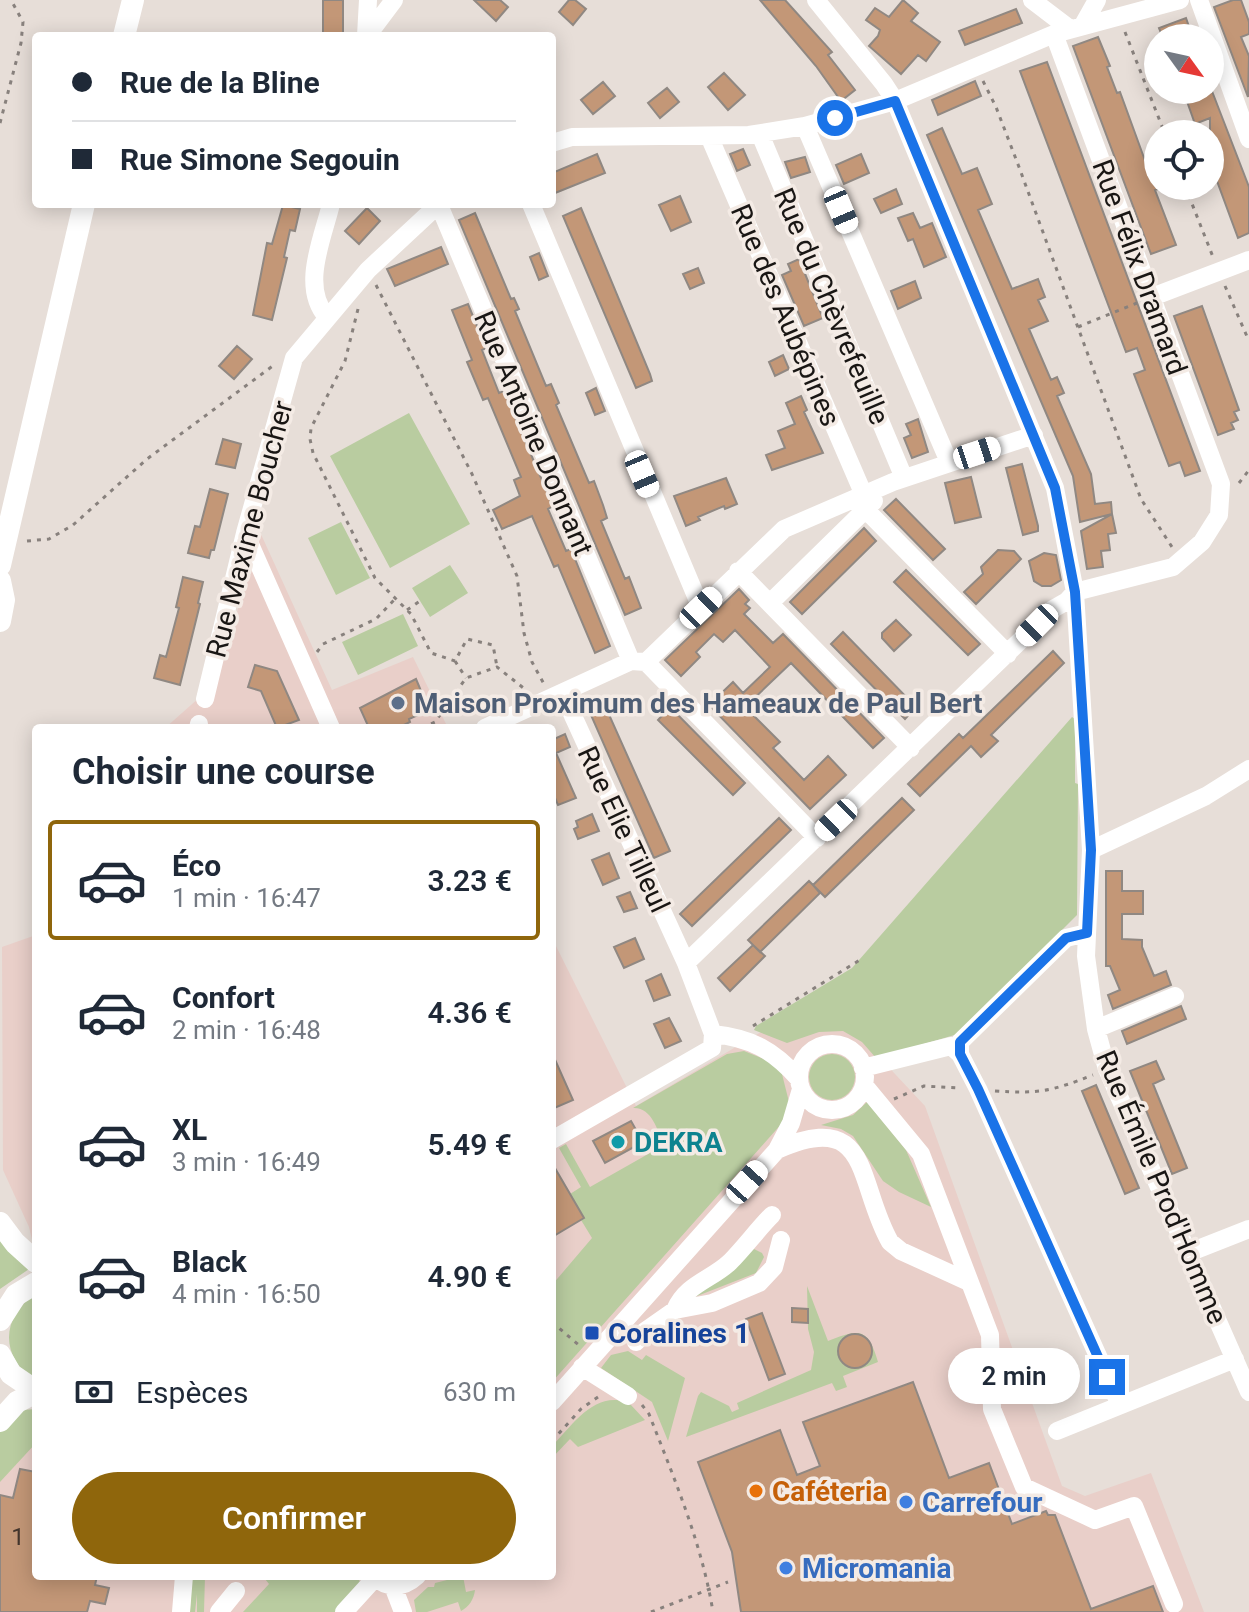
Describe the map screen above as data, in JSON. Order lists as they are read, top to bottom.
{
  "streets": {
    "street": [
      "Rue Félix Dramard",
      "Rue du Chèvrefeuille",
      "Rue des Aubépines",
      "Rue Antoine Donnant",
      "Rue Maxime Boucher",
      "Rue Elie Tilleul",
      "Rue Émile Prod'Homme"
    ]
  },
  "places": {
    "other": [
      "Maison Proximum des Hameaux de Paul Bert",
      "DEKRA",
      "Caféteria",
      "Carrefour",
      "Micromania"
    ],
    "transit": ["Coralines 1"]
  },
  "house_numbers": ["1"],
  "north": "bottom right",
  "page": {
    "banner": ["Rue de la Bline", "Rue Simone Segouin"],
    "heading": "Choisir une course",
    "list": [
      {
        "name": "Éco",
        "note": "1 min · 16:47",
        "value": "3.23 €"
      },
      {
        "name": "Confort",
        "note": "2 min · 16:48",
        "value": "4.36 €"
      },
      {
        "name": "XL",
        "note": "3 min · 16:49",
        "value": "5.49 €"
      },
      {
        "name": "Black",
        "note": "4 min · 16:50",
        "value": "4.90 €"
      }
    ],
    "bubble": "2 min",
    "pay": ["Espèces", "630 m"],
    "buttons": "Confirmer"
  }
}
